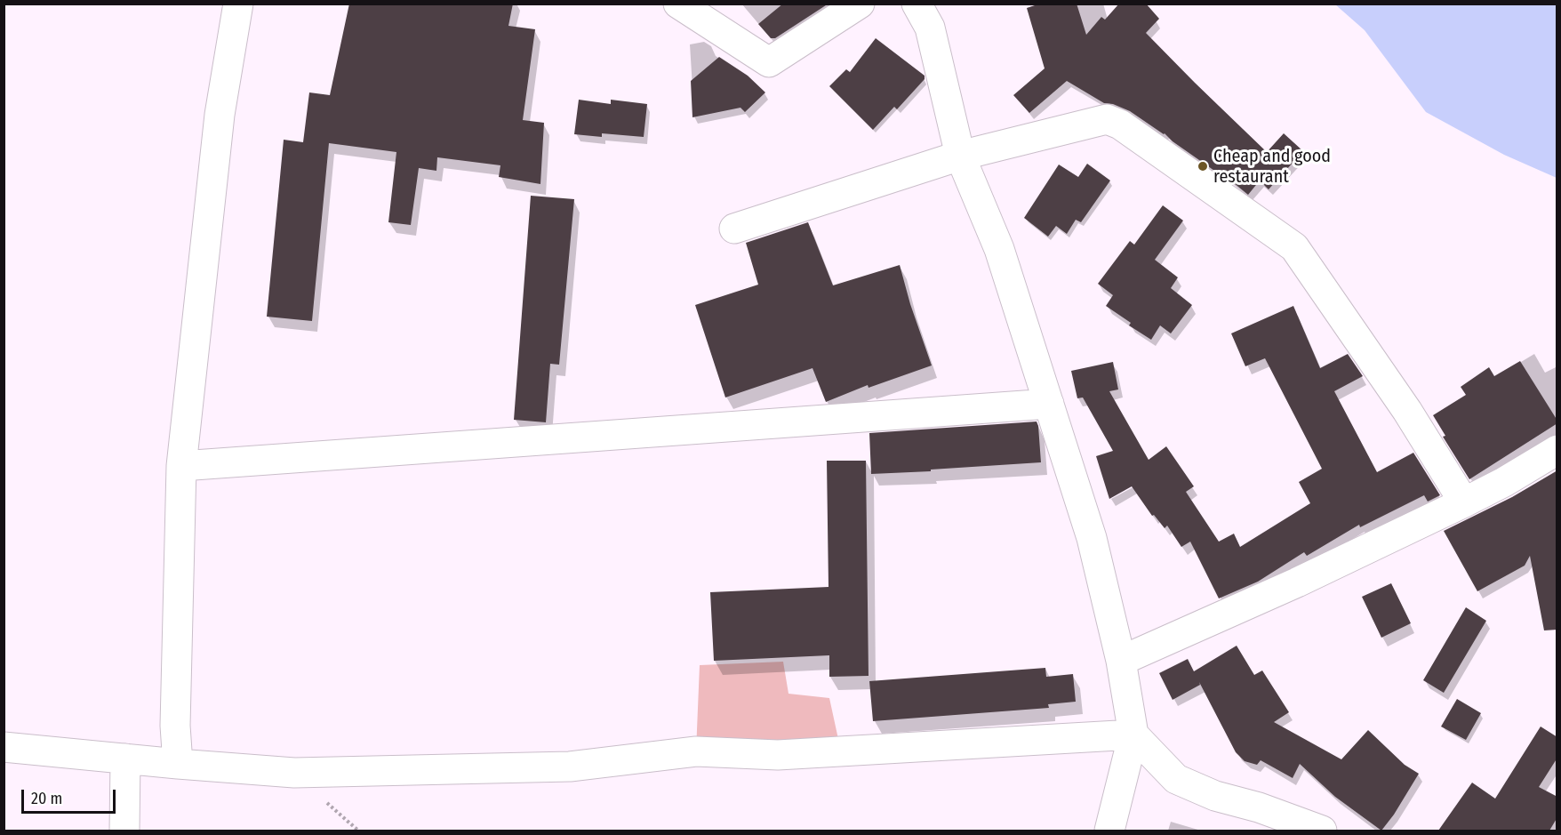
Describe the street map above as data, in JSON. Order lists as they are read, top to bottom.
{
  "places": ["Cheap and good restaurant"],
  "scale_bar": "20 m"
}
